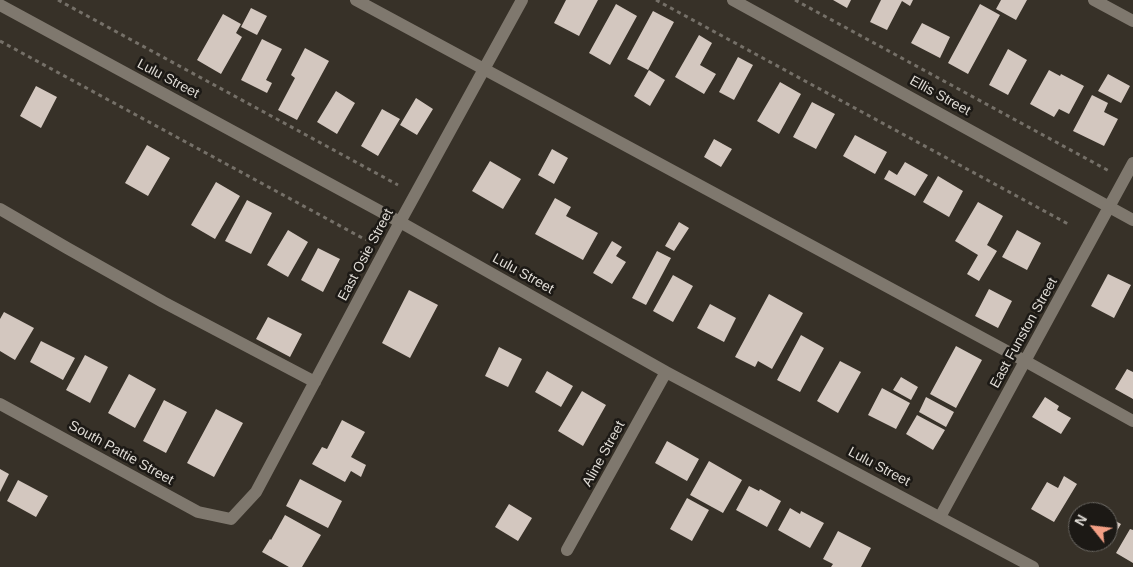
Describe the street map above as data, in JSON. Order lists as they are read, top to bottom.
{
  "streets": {
    "street": [
      "Lulu Street",
      "Ellis Street",
      "East Osie Street",
      "East Funston Street",
      "South Pattie Street",
      "Aline Street"
    ]
  },
  "crossings": [
    ["Lulu Street", "East Osie Street"],
    ["Lulu Street", "East Funston Street"],
    ["Lulu Street", "Aline Street"],
    ["Ellis Street", "East Funston Street"],
    ["East Osie Street", "South Pattie Street"]
  ],
  "north": "top left"
}
